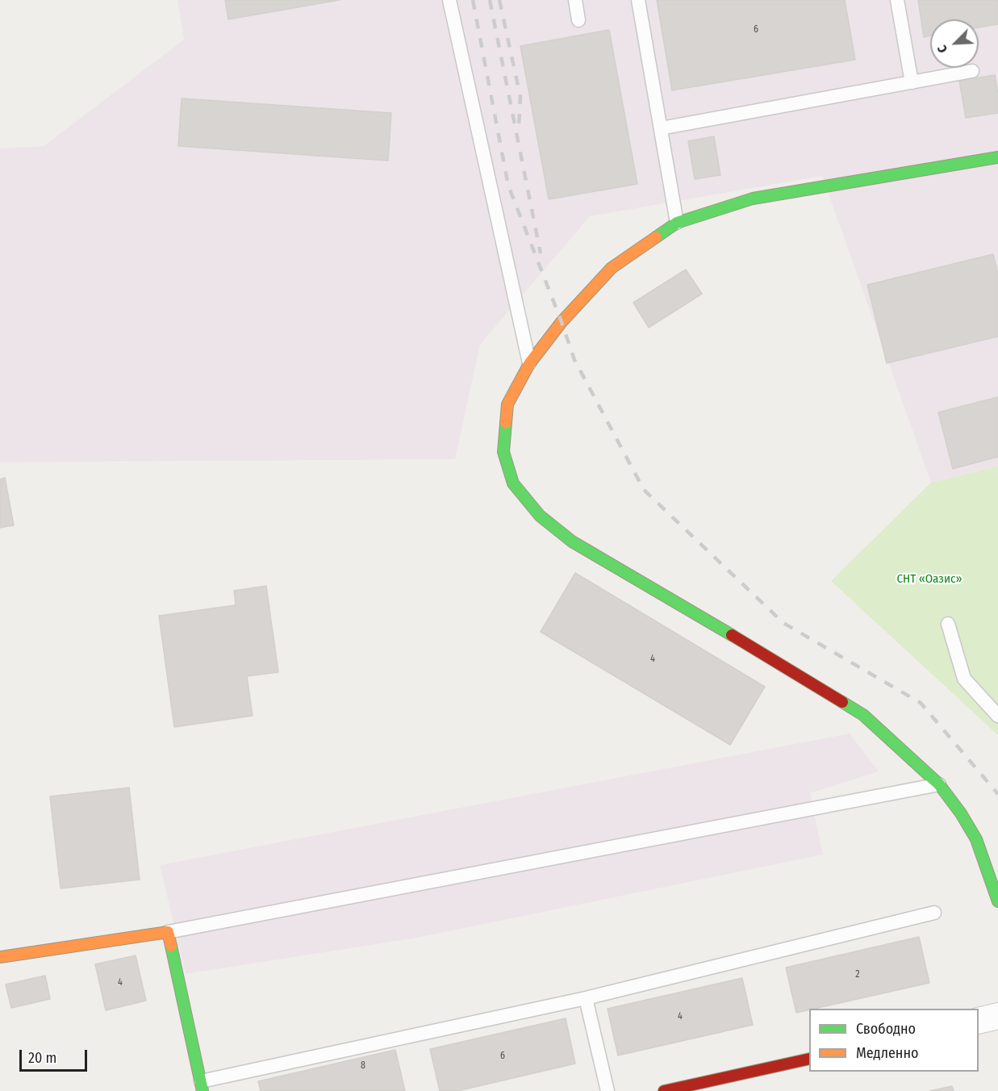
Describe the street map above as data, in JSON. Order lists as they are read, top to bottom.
{
  "parks": ["СНТ «Оазис»"],
  "house_numbers": [
    "6",
    "4",
    "2",
    "4",
    "4",
    "6",
    "8"
  ],
  "legend": ["Свободно", "Медленно"],
  "scale_bar": "20 m",
  "north": "bottom left"
}
